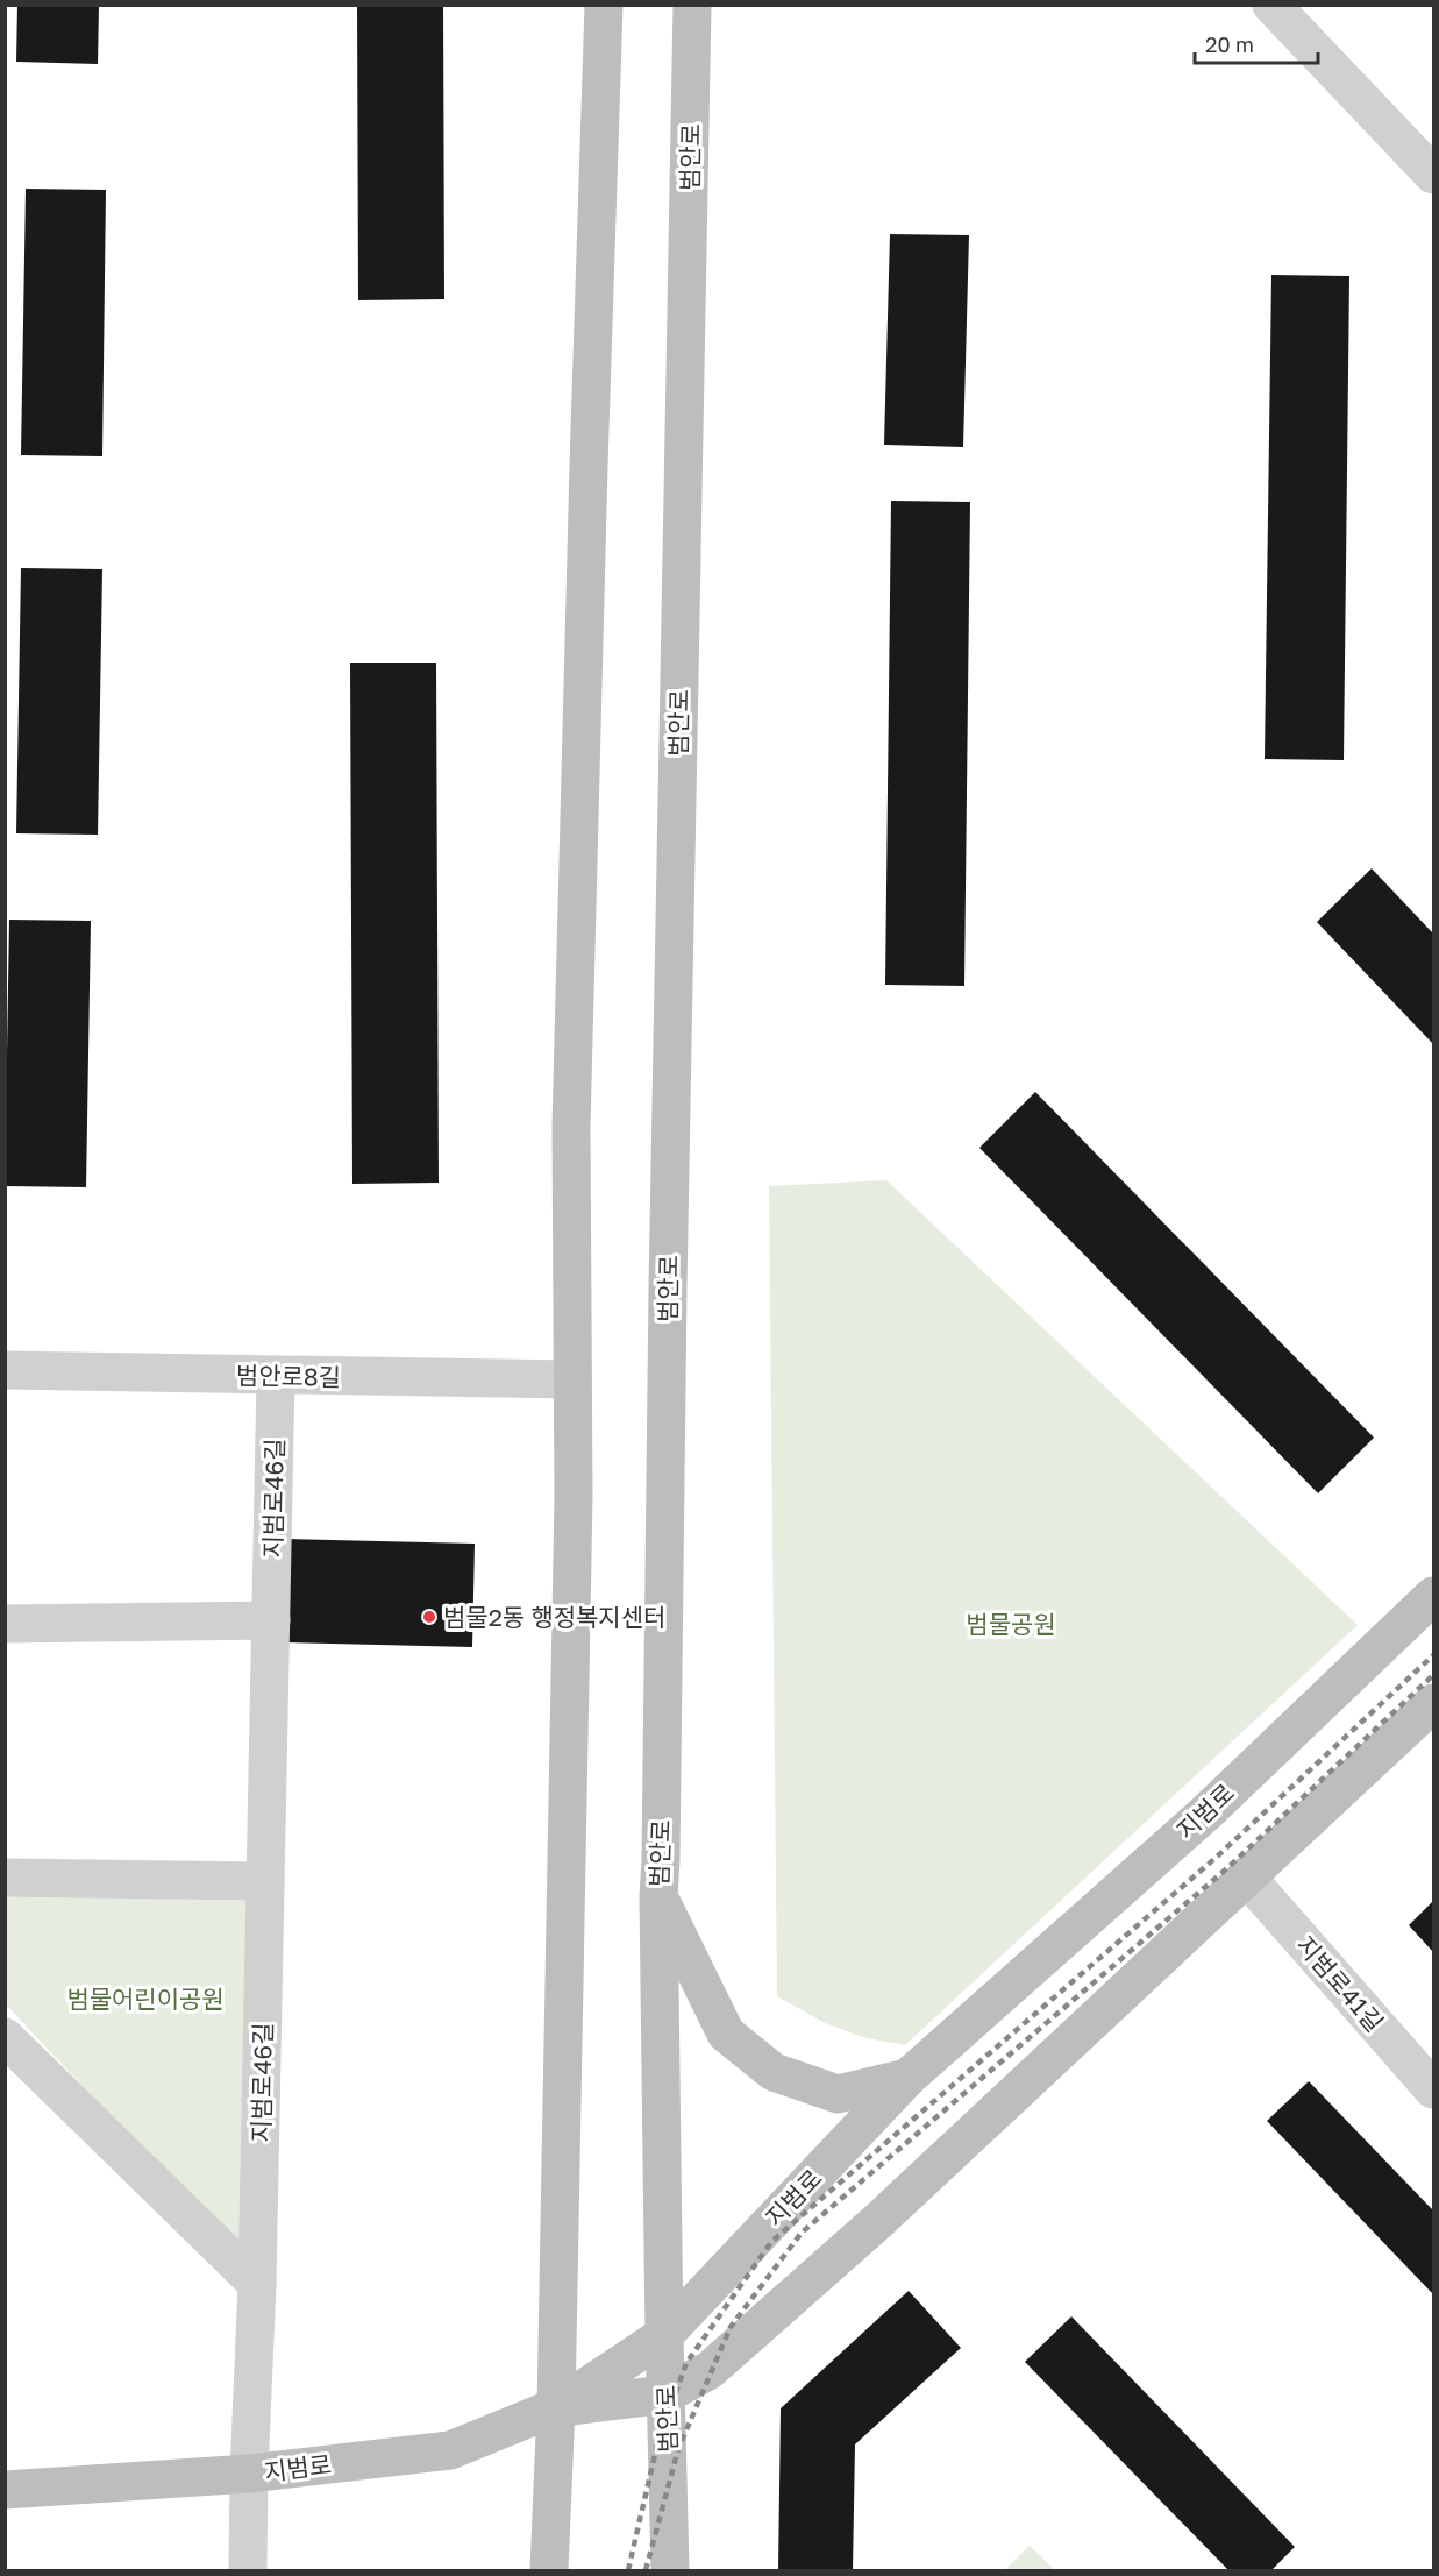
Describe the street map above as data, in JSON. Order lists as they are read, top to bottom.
{
  "streets": {
    "main road": ["범안로", "지범로"],
    "street": ["범안로8길", "지범로46길", "지범로41길"]
  },
  "crossings": [
    ["범안로", "지범로"],
    ["범안로8길", "지범로46길"],
    ["지범로46길", "지범로"]
  ],
  "parks": ["범물공원", "범물어린이공원"],
  "places": ["범물2동 행정복지센터"],
  "scale_bar": "20 m"
}
